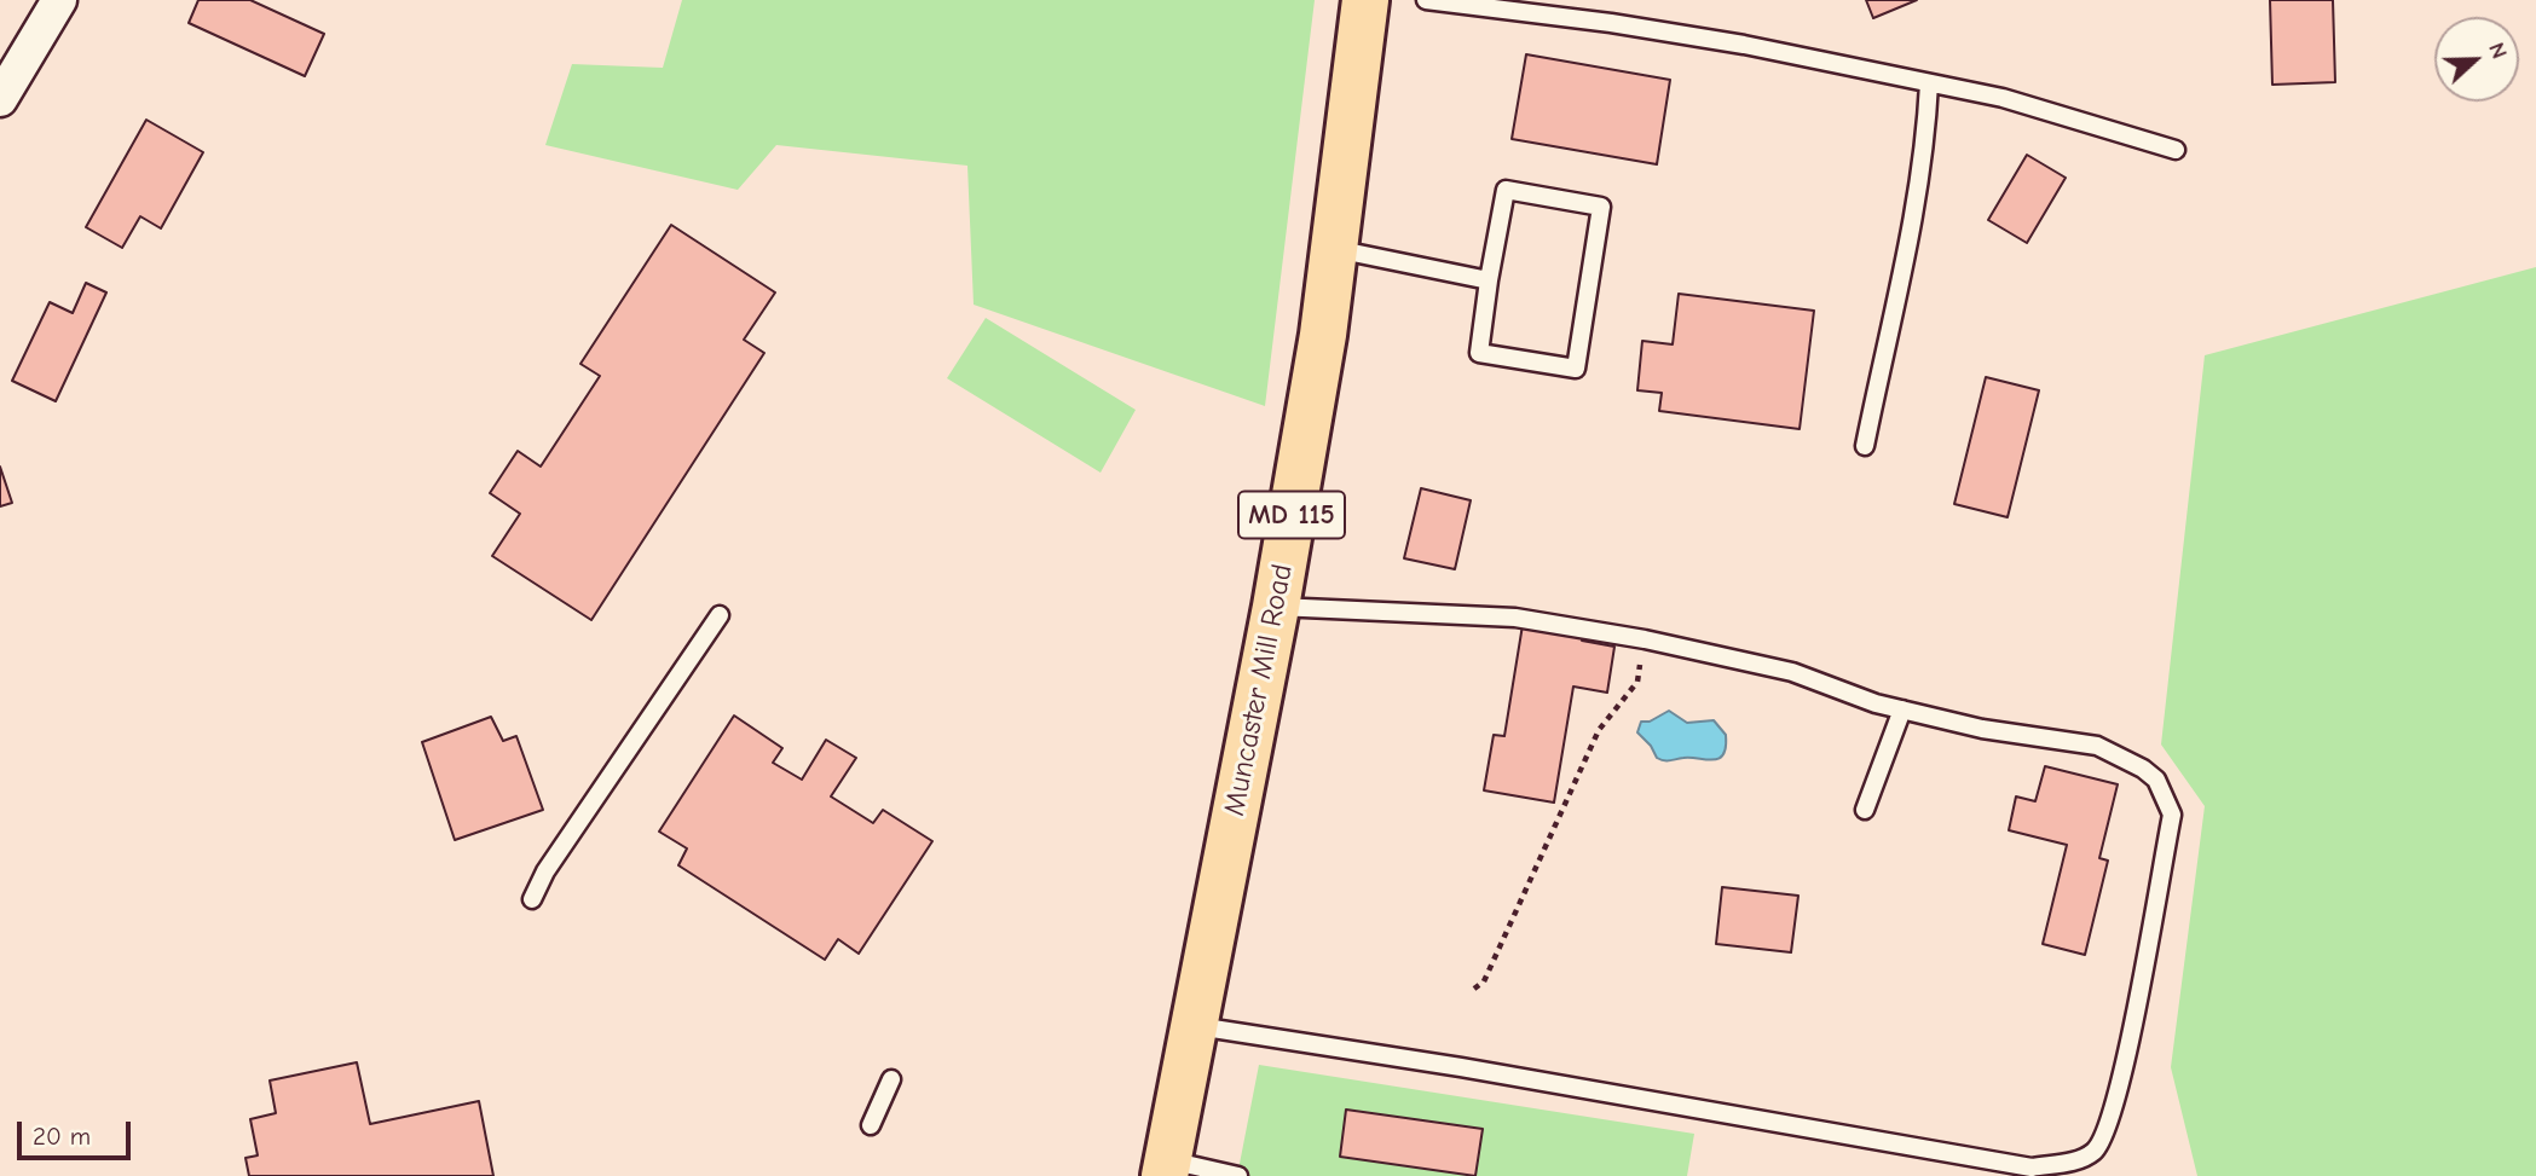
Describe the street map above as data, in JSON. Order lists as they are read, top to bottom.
{
  "streets": {
    "main road": ["MD 115", "Muncaster Mill Road"]
  },
  "scale_bar": "20 m",
  "north": "right"
}
